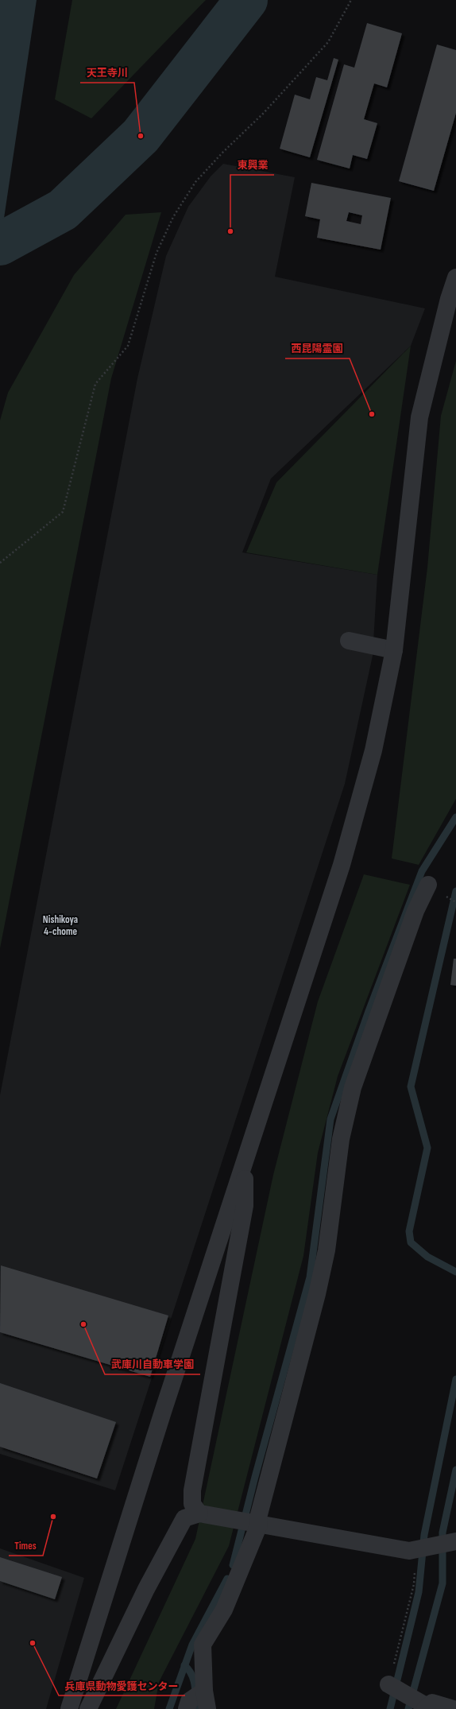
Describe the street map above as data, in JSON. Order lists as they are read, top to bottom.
{
  "districts": ["Nishikoya 4-chome"],
  "places": [
    "天王寺川",
    "東興業",
    "西昆陽霊園",
    "武庫川自動車学園",
    "Times",
    "兵庫県動物愛護センター"
  ]
}
